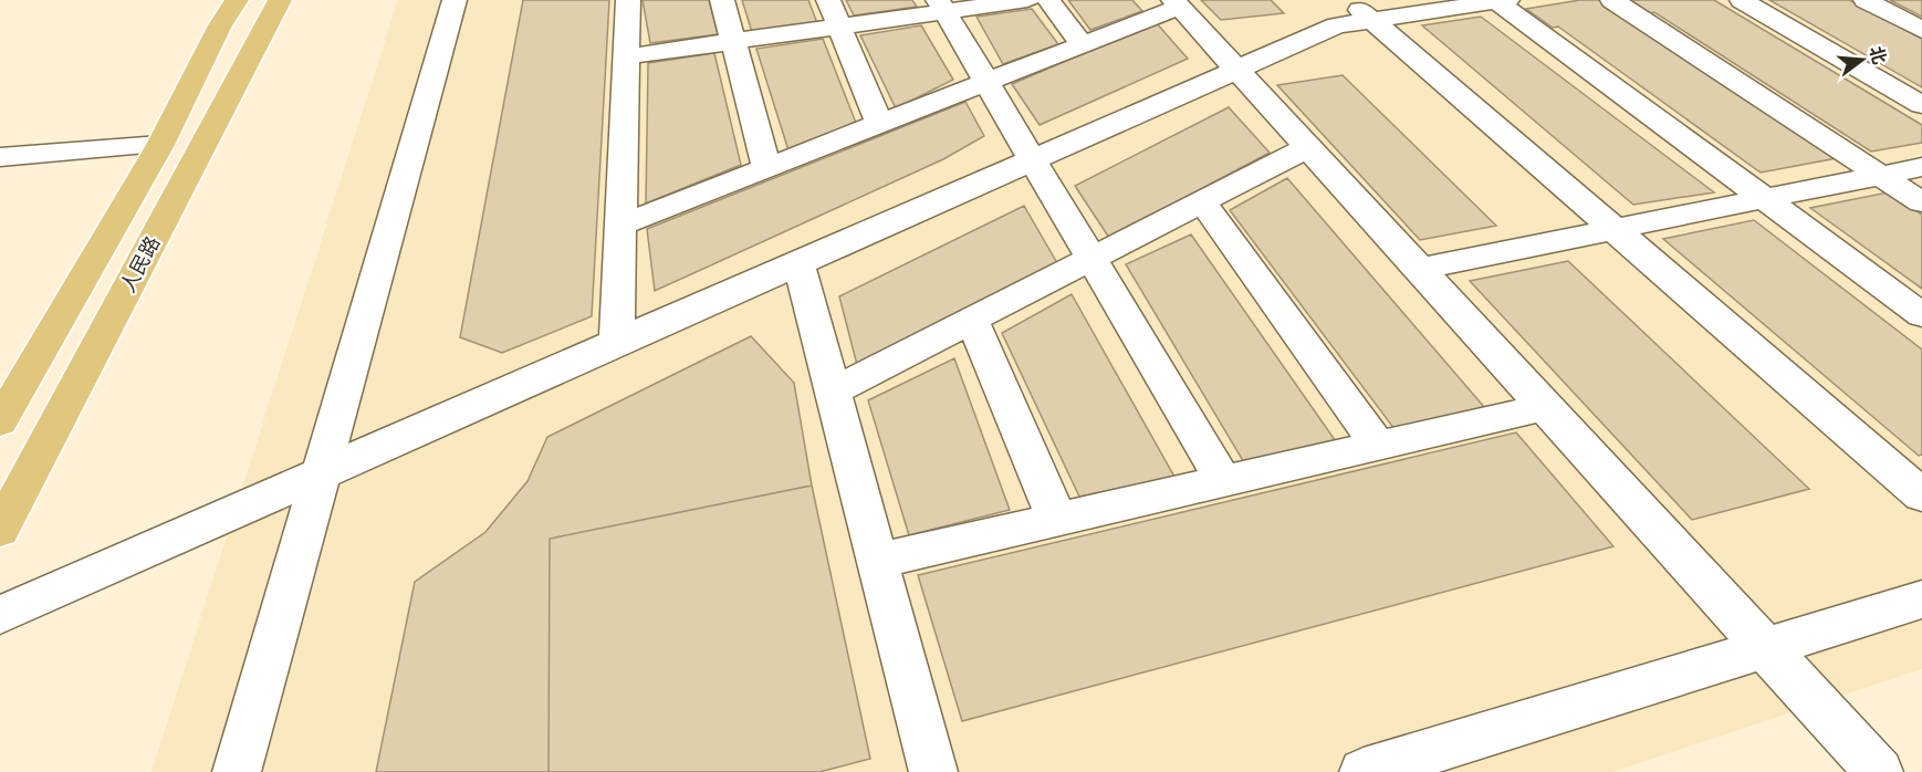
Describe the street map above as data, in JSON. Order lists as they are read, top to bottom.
{
  "streets": {
    "main road": ["人民路"]
  },
  "north": "right"
}
